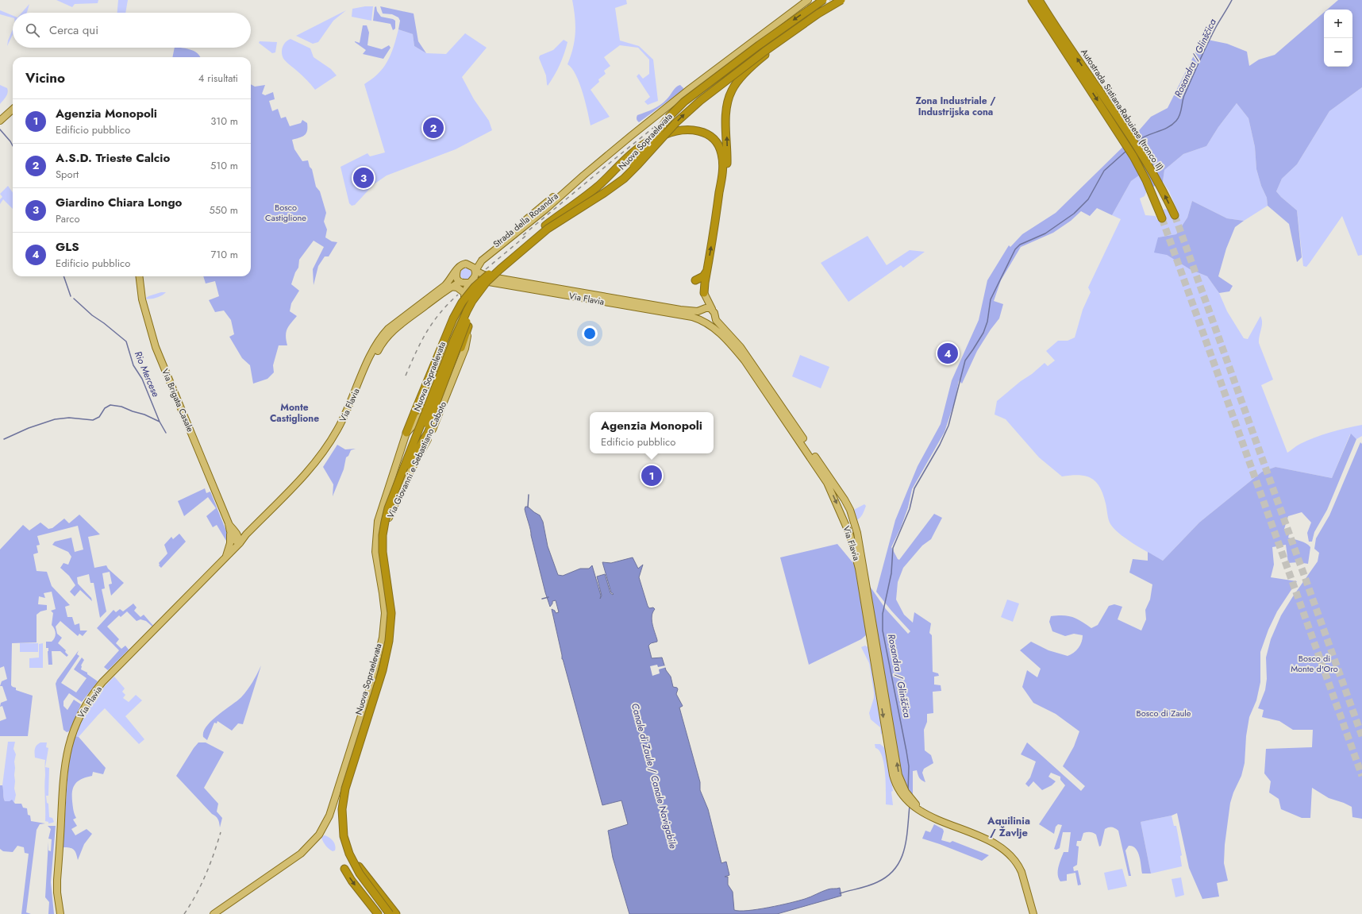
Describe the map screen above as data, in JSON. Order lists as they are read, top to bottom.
{
  "streets": {
    "highway": ["Autostrada Sistiana-Rabuiese (tronco II)", "Nuova Sopraelevata"],
    "main road": [
      "Strada della Rosandra",
      "Via Flavia",
      "Via Brigata Casale",
      "Via Giovanni e Sebastiano Caboto"
    ]
  },
  "crossings": [
    ["Nuova Sopraelevata", "Via Giovanni e Sebastiano Caboto"],
    ["Strada della Rosandra", "Via Flavia"],
    ["Strada della Rosandra", "Via Giovanni e Sebastiano Caboto"],
    ["Via Flavia", "Via Brigata Casale"],
    ["Via Flavia", "Via Giovanni e Sebastiano Caboto"]
  ],
  "districts": ["Zona Industriale / Industrijska cona", "Monte Castiglione", "Aquilinia / Žavlje"],
  "water": ["Rosandra / Glinščica", "Rio Mercese", "Canale di Zaule / Canale Navigabile"],
  "parks": ["Bosco Castiglione", "Bosco di Monte d'Oro", "Bosco di Zaule"],
  "page": {
    "map_buttons": ["+", "−"],
    "search": "Cerca qui",
    "heading": ["Vicino", "4 risultati"],
    "list": [
      {
        "mark": "1",
        "name": "Agenzia Monopoli",
        "note": "Edificio pubblico",
        "value": "310 m"
      },
      {
        "mark": "2",
        "name": "A.S.D. Trieste Calcio",
        "note": "Sport",
        "value": "510 m"
      },
      {
        "mark": "3",
        "name": "Giardino Chiara Longo",
        "note": "Parco",
        "value": "550 m"
      },
      {
        "mark": "4",
        "name": "GLS",
        "note": "Edificio pubblico",
        "value": "710 m"
      }
    ],
    "pins": [
      "2",
      "3",
      "4",
      "1"
    ],
    "popup": ["Agenzia Monopoli", "Edificio pubblico"]
  }
}
